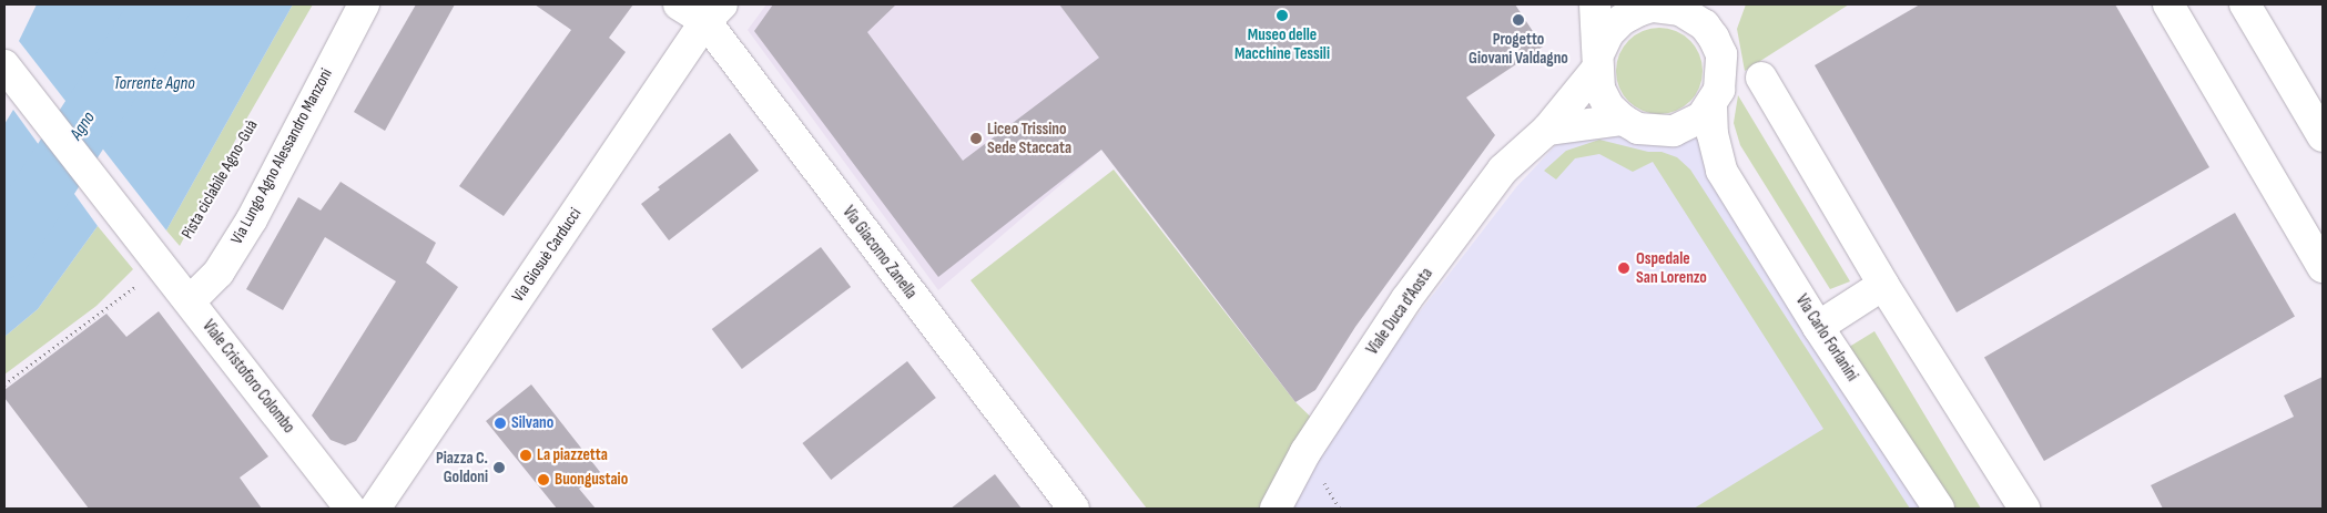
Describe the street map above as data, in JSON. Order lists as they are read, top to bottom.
{
  "streets": {
    "street": [
      "Via Lungo Agno Alessandro Manzoni",
      "Via Giacomo Zanella",
      "Via Giosuè Carducci",
      "Viale Duca d'Aosta",
      "Via Carlo Forlanini",
      "Viale Cristoforo Colombo"
    ]
  },
  "crossings": [
    ["Via Lungo Agno Alessandro Manzoni", "Viale Cristoforo Colombo"],
    ["Via Giacomo Zanella", "Via Giosuè Carducci"]
  ],
  "water": ["Torrente Agno", "Agno"],
  "places": [
    "Museo delle Macchine Tessili",
    "Progetto Giovani Valdagno",
    "Liceo Trissino Sede Staccata",
    "Ospedale San Lorenzo",
    "Silvano",
    "La piazzetta",
    "Piazza C. Goldoni",
    "Buongustaio"
  ]
}
